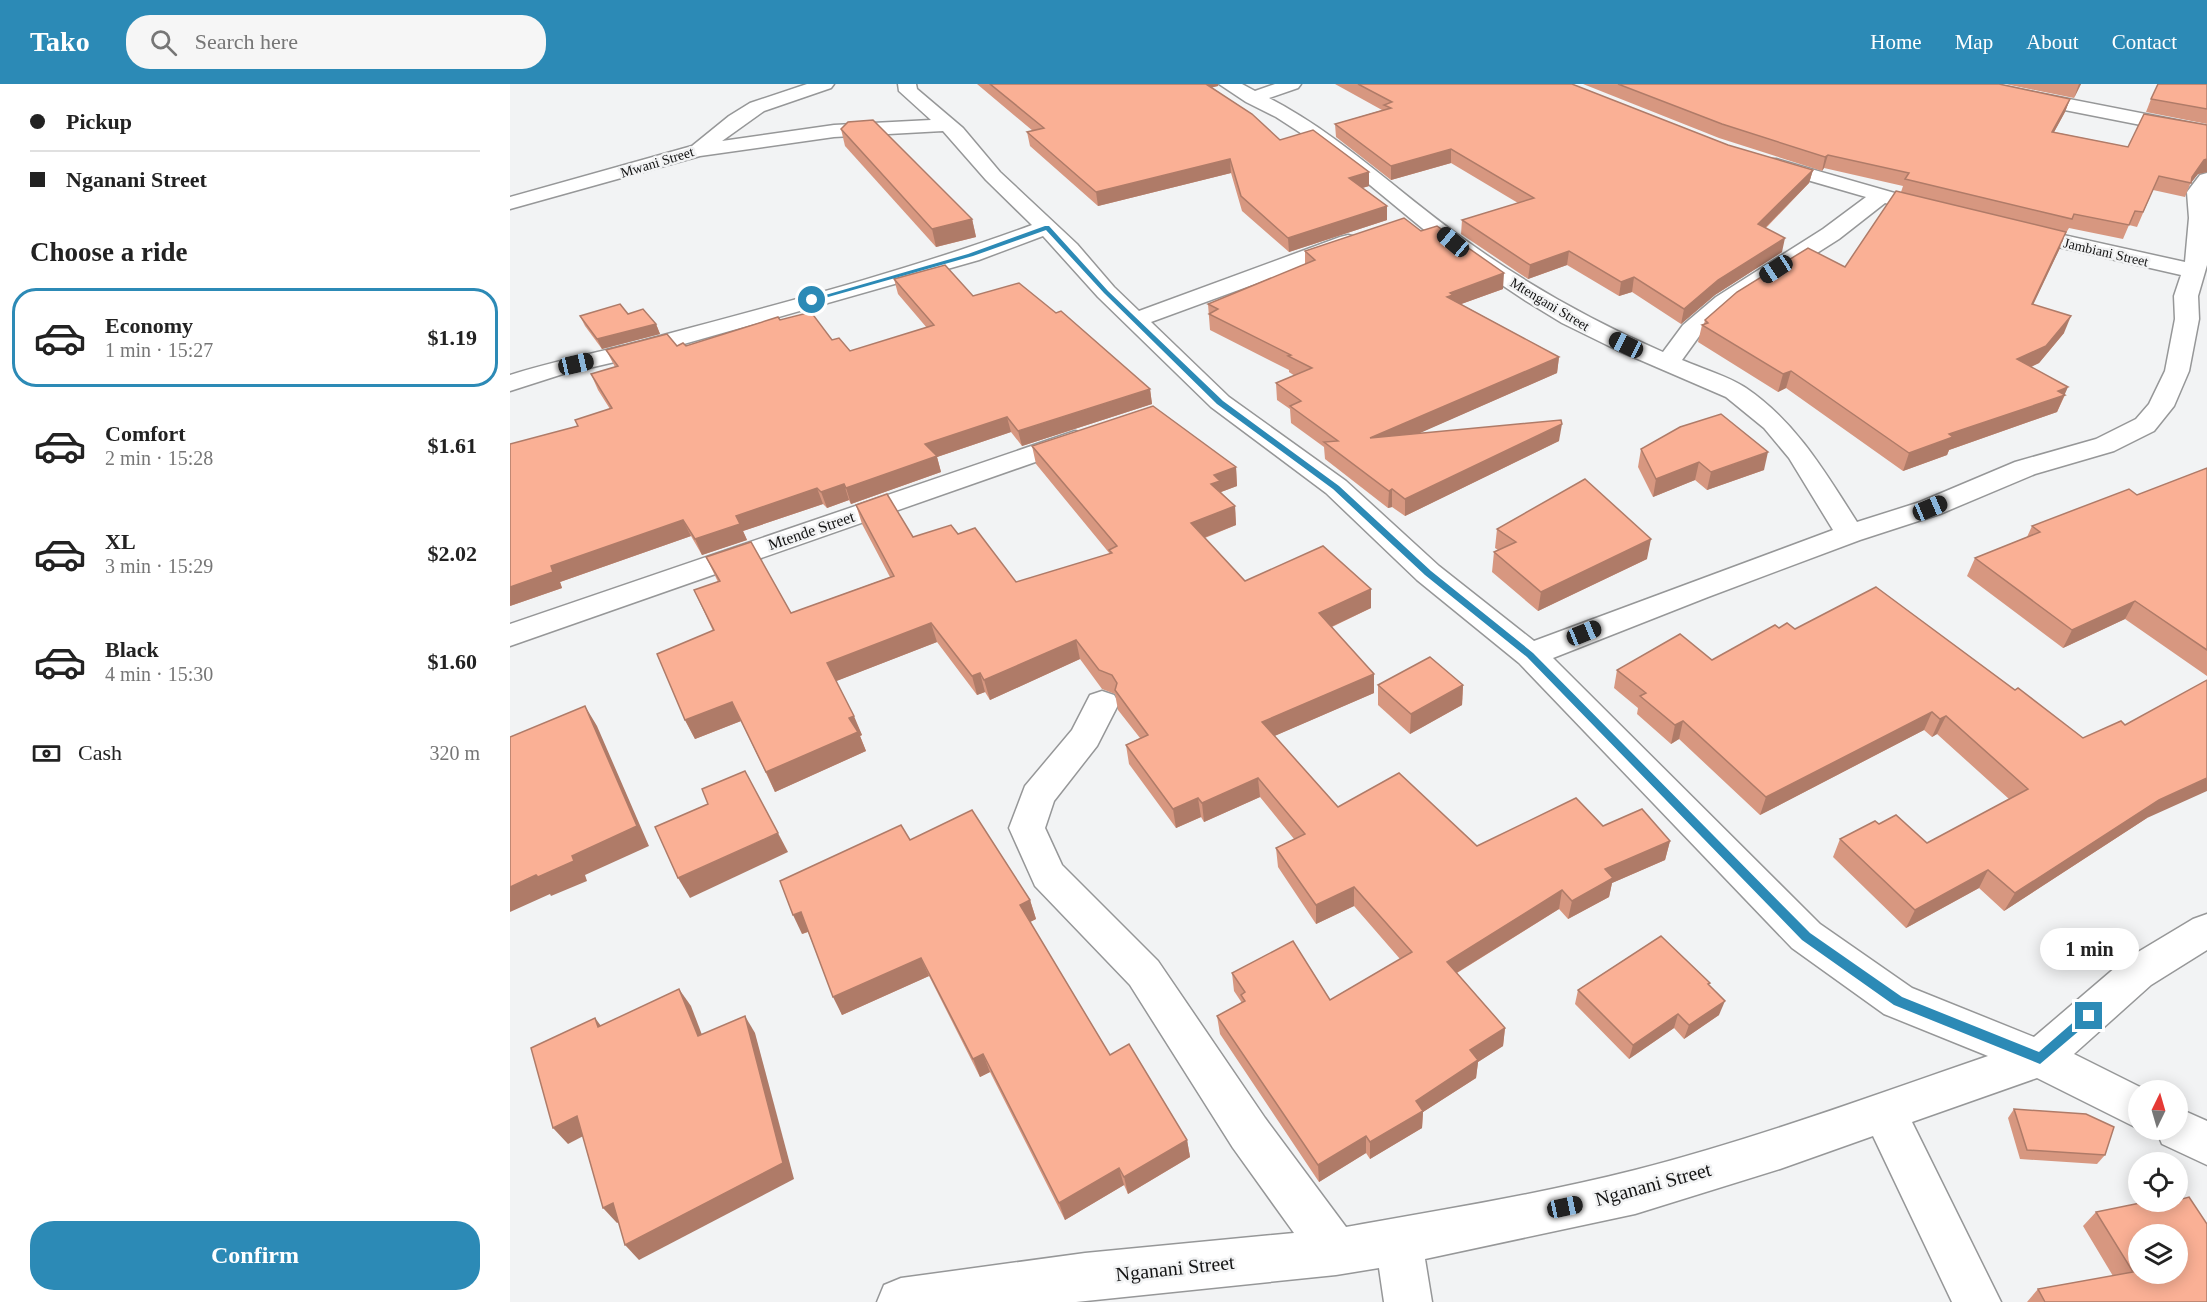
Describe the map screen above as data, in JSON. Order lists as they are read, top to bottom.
{
  "streets": {
    "street": [
      "Mwani Street",
      "Jambiani Street",
      "Mtengani Street",
      "Mtende Street",
      "Nganani Street"
    ]
  },
  "north": "top",
  "page": {
    "header": "Tako",
    "search": "Search here",
    "nav": [
      "Home",
      "Map",
      "About",
      "Contact"
    ],
    "banner": ["Pickup", "Nganani Street"],
    "heading": "Choose a ride",
    "list": [
      {
        "name": "Economy",
        "note": "1 min · 15:27",
        "value": "$1.19"
      },
      {
        "name": "Comfort",
        "note": "2 min · 15:28",
        "value": "$1.61"
      },
      {
        "name": "XL",
        "note": "3 min · 15:29",
        "value": "$2.02"
      },
      {
        "name": "Black",
        "note": "4 min · 15:30",
        "value": "$1.60"
      }
    ],
    "pay": ["Cash", "320 m"],
    "bubble": "1 min",
    "buttons": "Confirm"
  }
}
